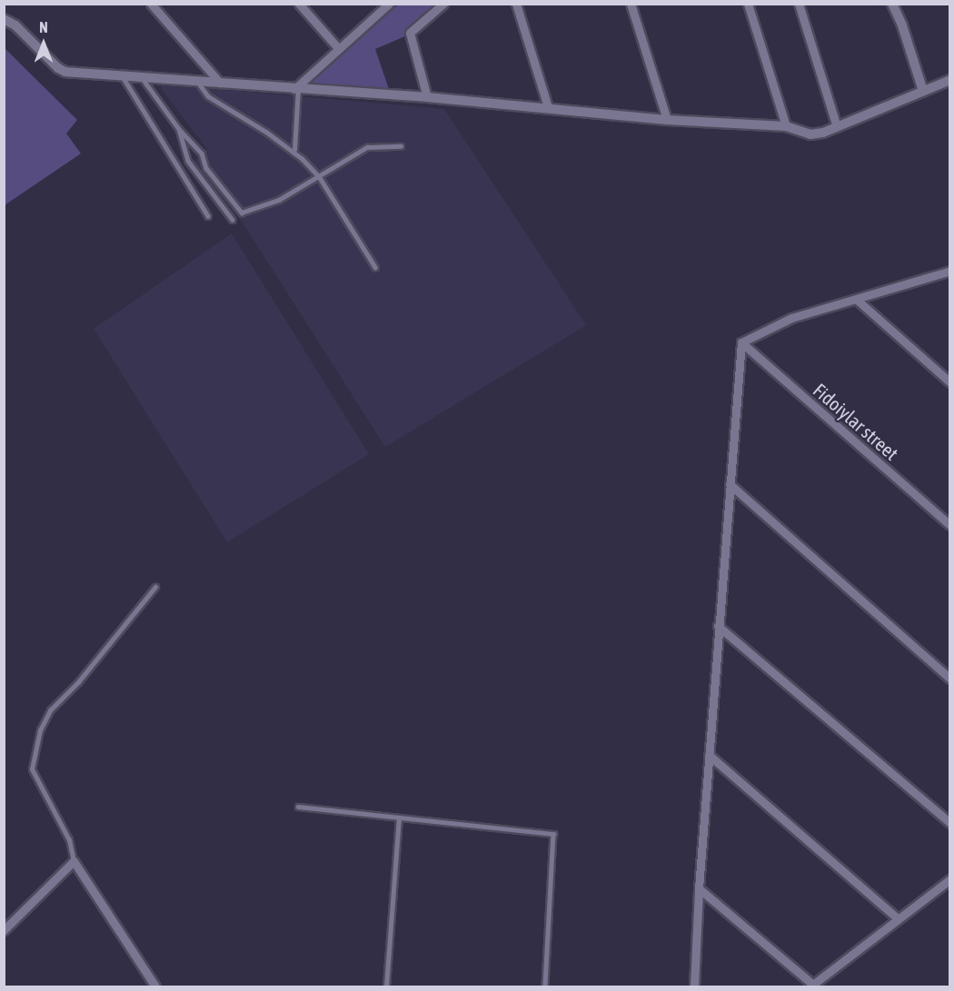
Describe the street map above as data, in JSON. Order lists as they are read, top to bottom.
{
  "streets": {
    "street": ["Fidoiylar street"]
  },
  "north": "top"
}
